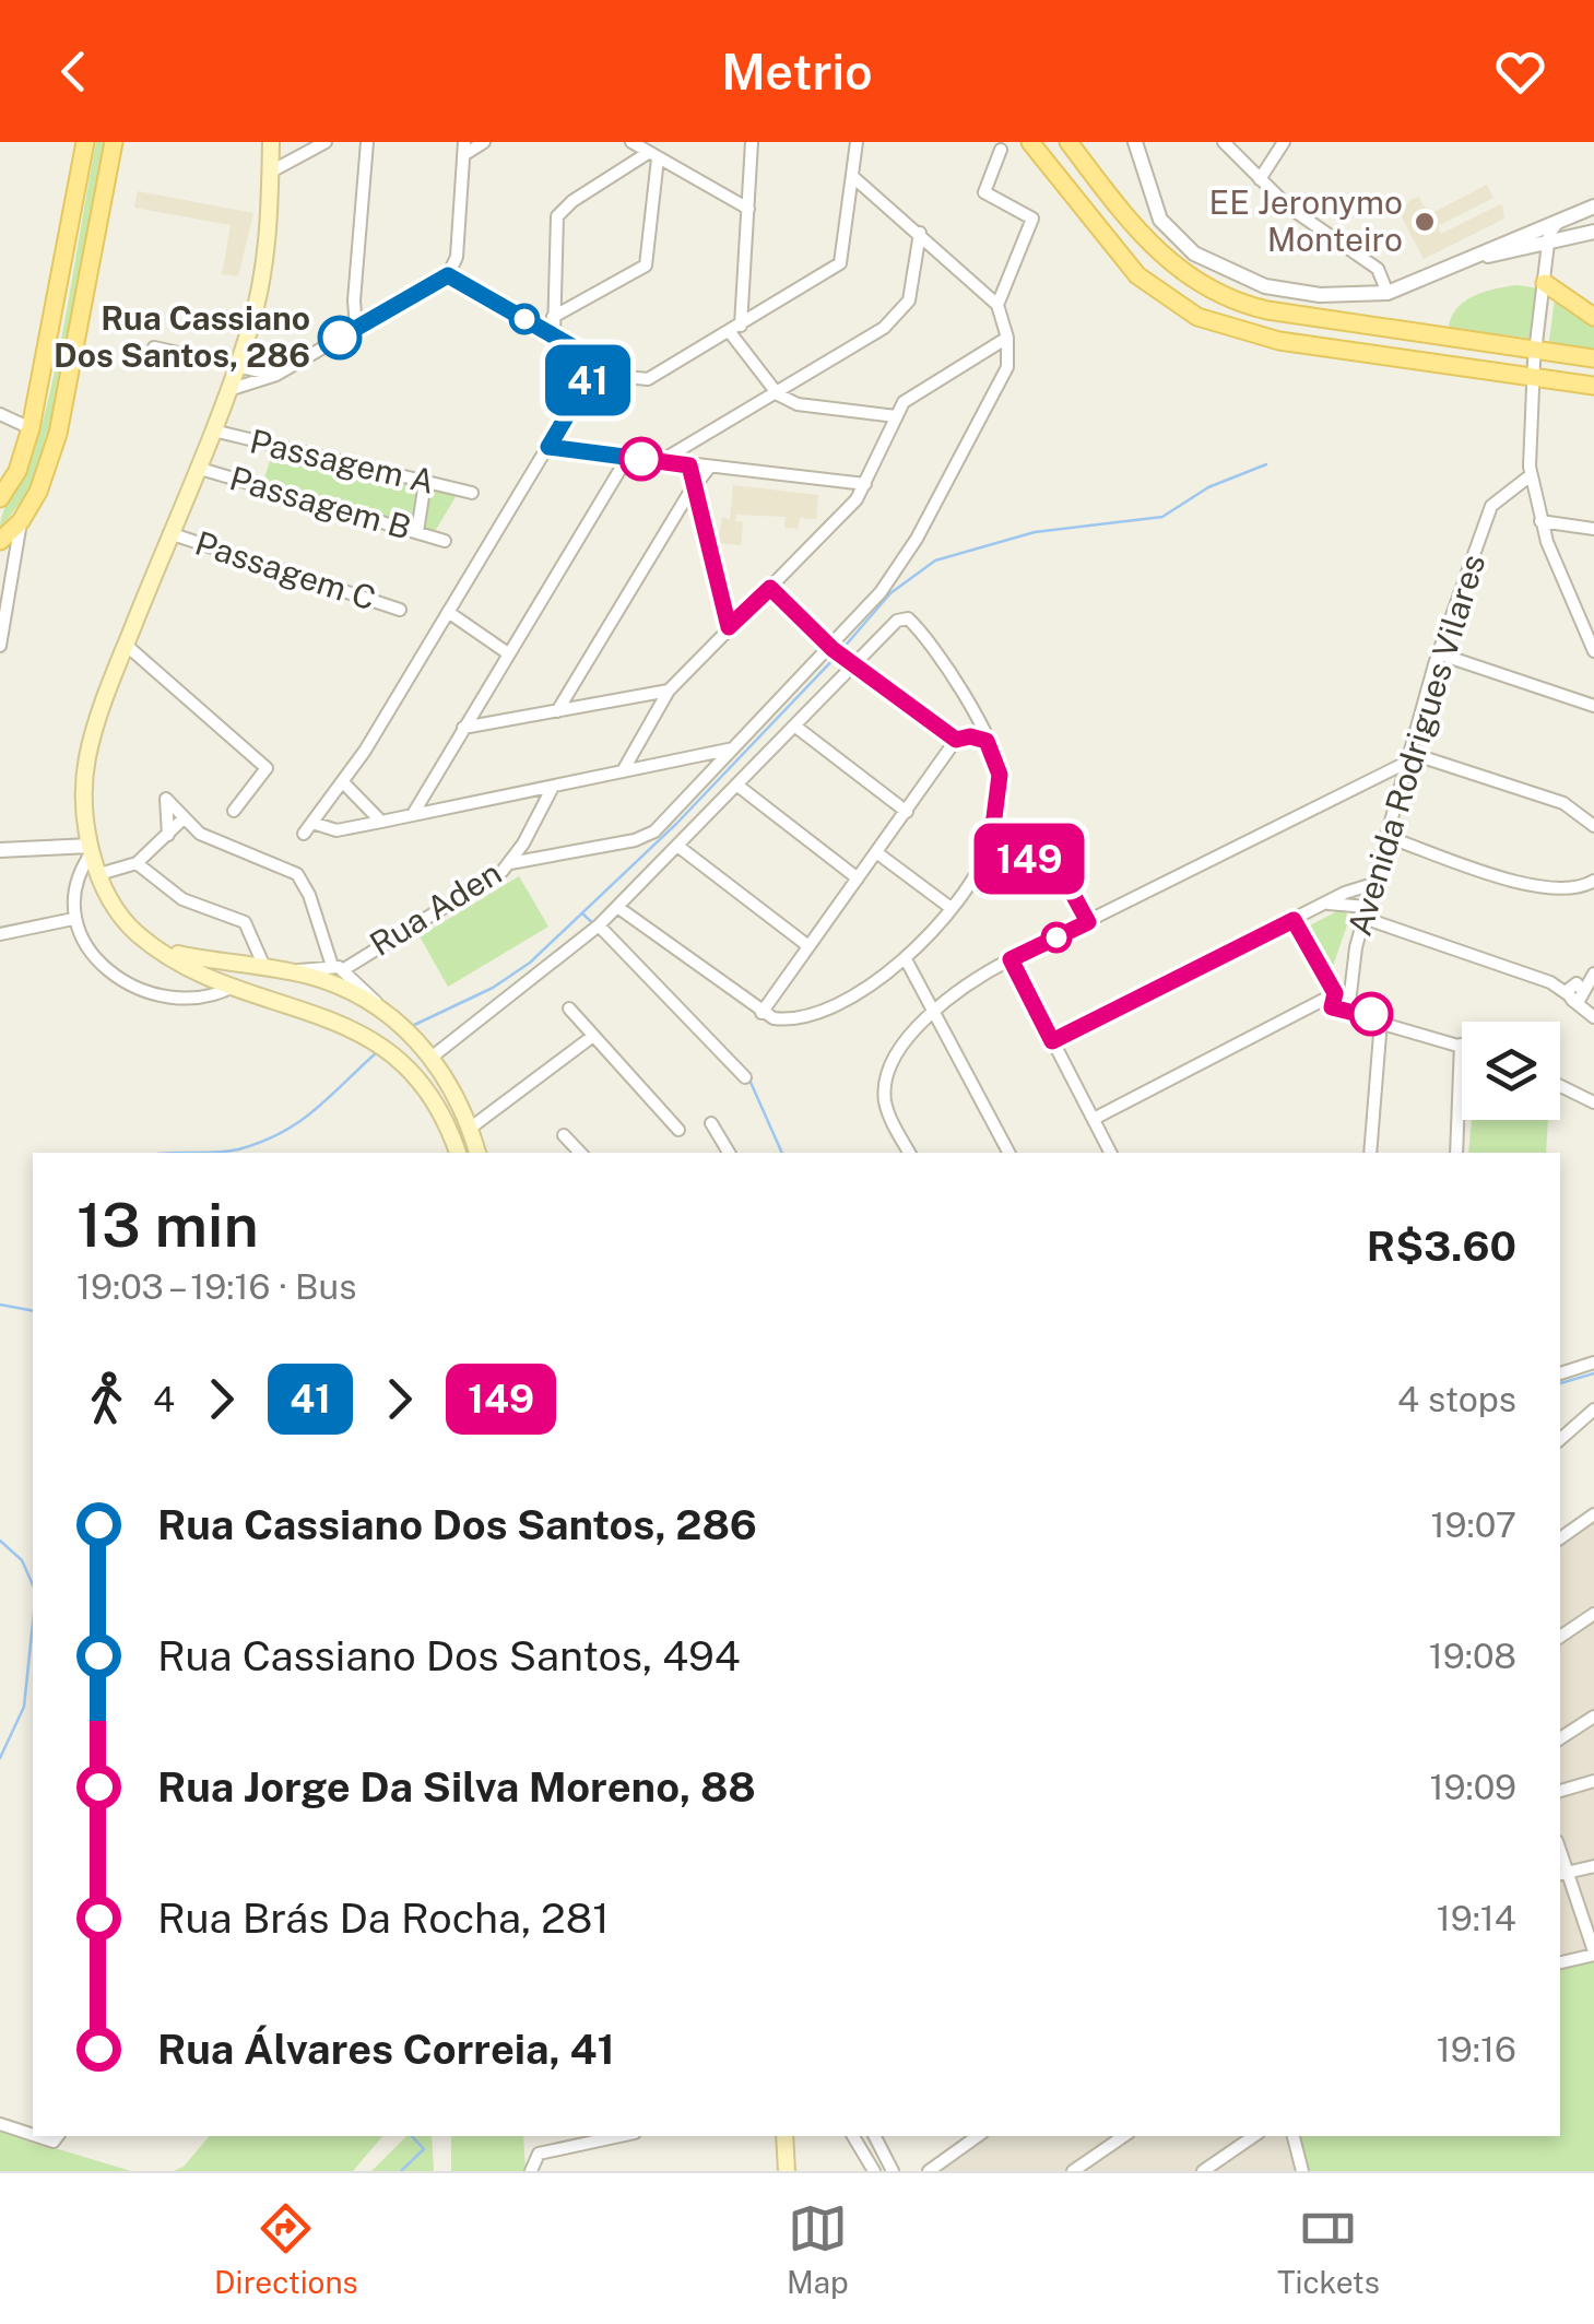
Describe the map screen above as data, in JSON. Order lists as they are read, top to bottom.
{
  "streets": {
    "street": [
      "Passagem A",
      "Passagem B",
      "Passagem C",
      "Avenida Rodrigues Vilares",
      "Rua Aden"
    ]
  },
  "places": ["EE Jeronymo Monteiro", "Rua Cassiano Dos Santos, 286"],
  "lines": ["bus line 41", "bus line 149"],
  "page": {
    "header": "Metrio",
    "on_map": ["41", "149"],
    "heading": ["13 min", "19:03 – 19:16 · Bus", "R$3.60"],
    "legs": [
      "4",
      "41",
      "149",
      "4 stops"
    ],
    "list": [
      {
        "name": "Rua Cassiano Dos Santos, 286",
        "value": "19:07"
      },
      {
        "name": "Rua Cassiano Dos Santos, 494",
        "value": "19:08"
      },
      {
        "name": "Rua Jorge Da Silva Moreno, 88",
        "value": "19:09"
      },
      {
        "name": "Rua Brás Da Rocha, 281",
        "value": "19:14"
      },
      {
        "name": "Rua Álvares Correia, 41",
        "value": "19:16"
      }
    ],
    "tabs": ["Directions", "Map", "Tickets"]
  }
}
